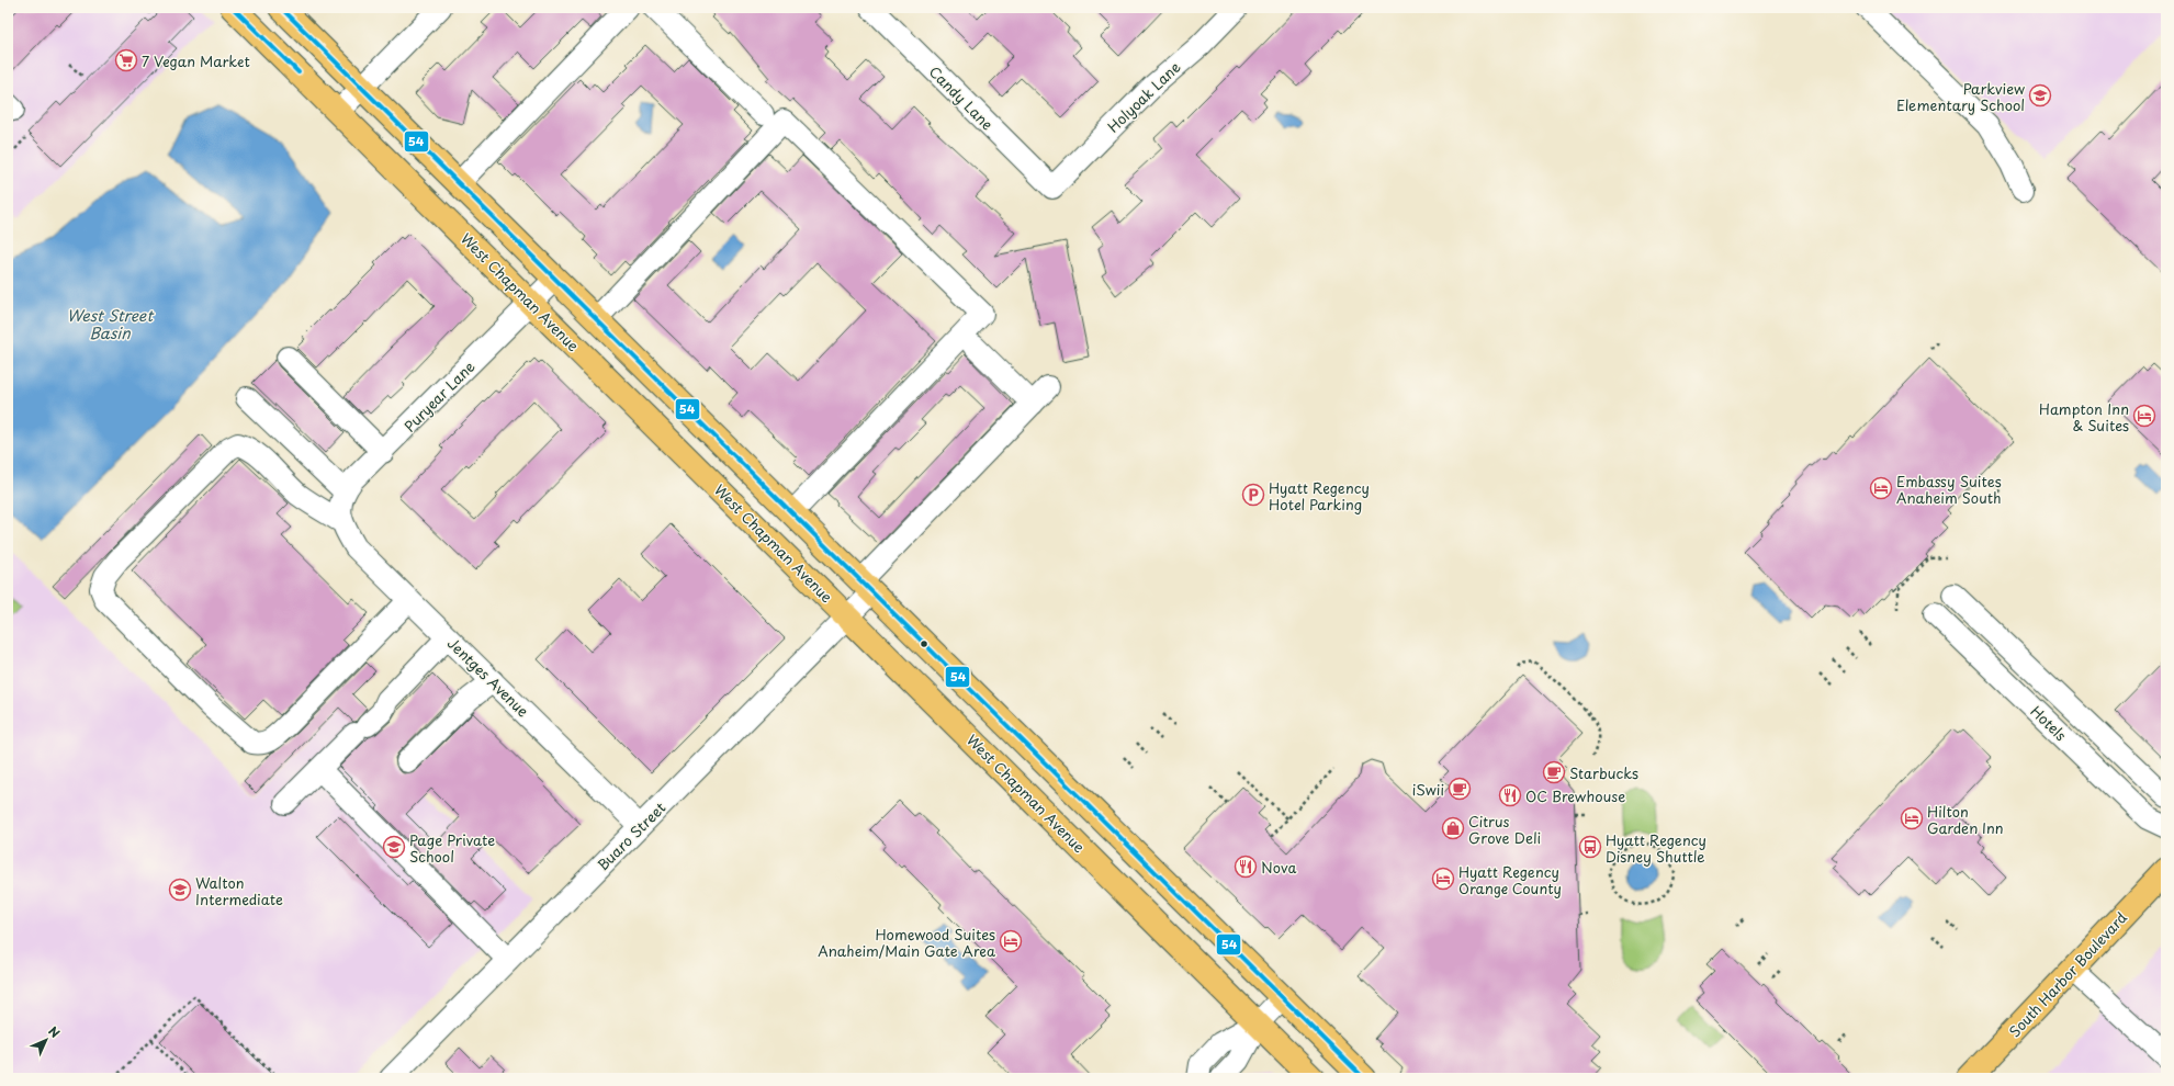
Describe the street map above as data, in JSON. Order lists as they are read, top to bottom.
{
  "streets": {
    "main road": ["West Chapman Avenue", "South Harbor Boulevard"],
    "street": [
      "Holyoak Lane",
      "Candy Lane",
      "Puryear Lane",
      "Jentges Avenue",
      "Hotels",
      "Buaro Street"
    ]
  },
  "crossings": [
    ["Holyoak Lane", "Candy Lane"],
    ["West Chapman Avenue", "Puryear Lane"],
    ["West Chapman Avenue", "Buaro Street"],
    ["Jentges Avenue", "Buaro Street"]
  ],
  "water": ["West Street Basin"],
  "places": {
    "supermarket": ["7 Vegan Market"],
    "school or university": ["Parkview Elementary School", "Page Private School", "Walton Intermediate"],
    "hotel": [
      "Hampton Inn & Suites",
      "Embassy Suites Anaheim South",
      "Hilton Garden Inn",
      "Hyatt Regency Orange County",
      "Homewood Suites Anaheim/Main Gate Area"
    ],
    "parking": ["Hyatt Regency Hotel Parking"],
    "cafe": ["Starbucks", "iSwii"],
    "restaurant": ["OC Brewhouse", "Nova"],
    "shop": ["Citrus Grove Deli"],
    "bus stop": ["Hyatt Regency Disney Shuttle"]
  },
  "lines": ["transit line 54"],
  "north": "top right"
}
